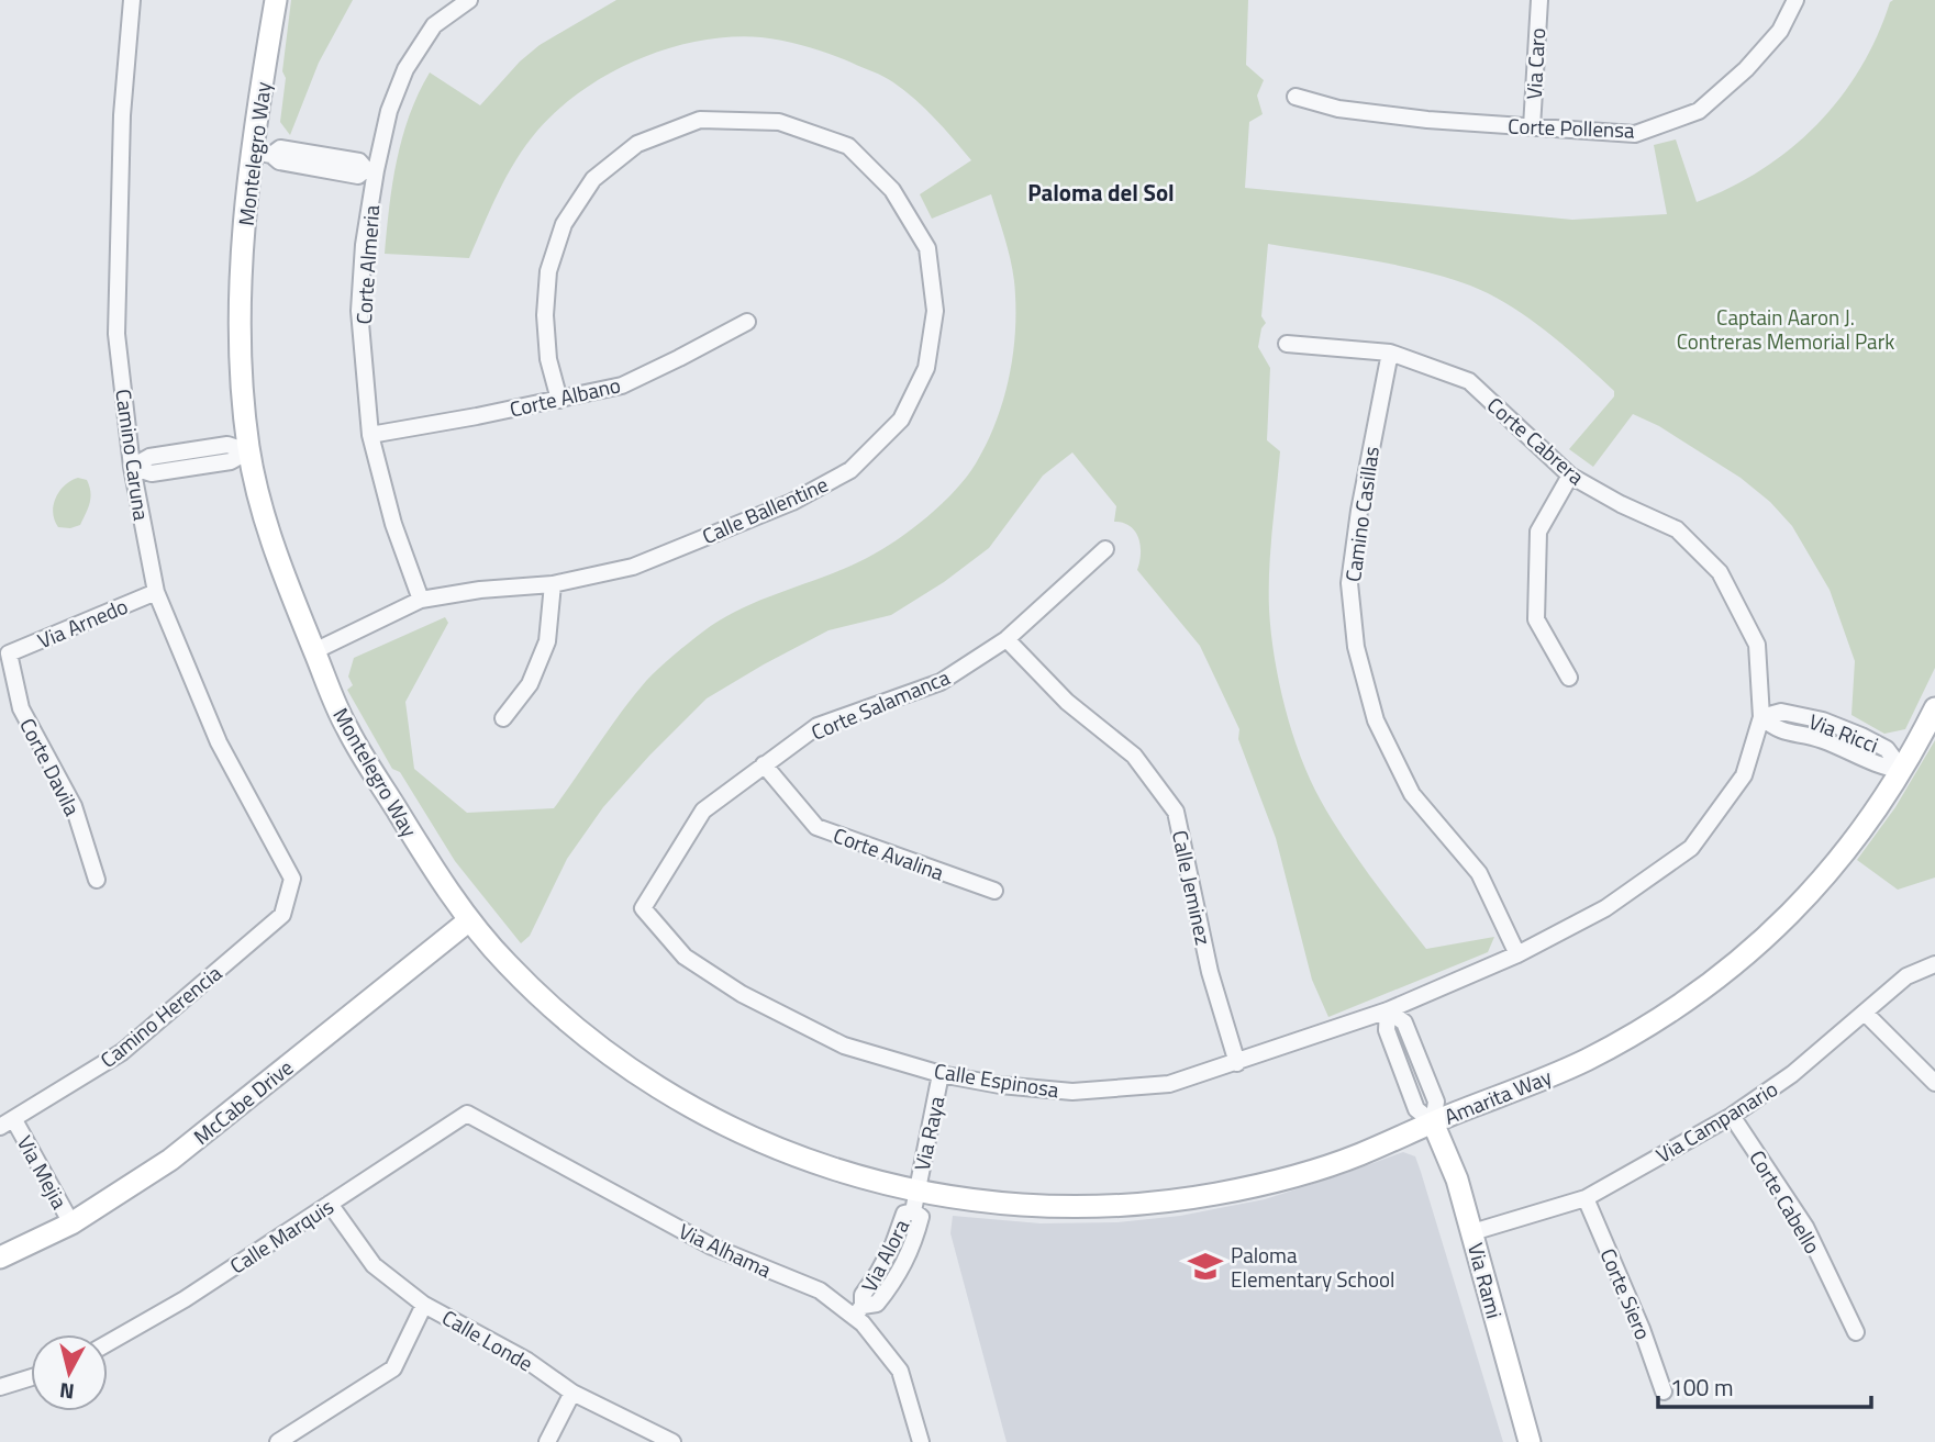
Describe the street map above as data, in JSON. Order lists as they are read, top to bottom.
{
  "streets": {
    "street": [
      "Via Caro",
      "Corte Pollensa",
      "Montelegro Way",
      "Corte Almeria",
      "Corte Albano",
      "Corte Cabrera",
      "Camino Caruna",
      "Calle Ballentine",
      "Camino Casillas",
      "Via Arnedo",
      "Corte Salamanca",
      "Via Ricci",
      "Corte Davila",
      "Corte Avalina",
      "Calle Jeminez",
      "Camino Herencia",
      "Calle Espinosa",
      "Amarita Way",
      "McCabe Drive",
      "Via Campanario",
      "Via Raya",
      "Via Mejia",
      "Corte Cabello",
      "Calle Marquis",
      "Via Alhama",
      "Via Alora",
      "Via Rami",
      "Corte Siero",
      "Calle Londe"
    ]
  },
  "crossings": [
    ["Via Caro", "Corte Pollensa"],
    ["Montelegro Way", "Calle Ballentine"],
    ["Montelegro Way", "Amarita Way"],
    ["Montelegro Way", "McCabe Drive"],
    ["Montelegro Way", "Via Raya"],
    ["Montelegro Way", "Via Alora"],
    ["Corte Almeria", "Corte Albano"],
    ["Corte Almeria", "Calle Ballentine"],
    ["Corte Albano", "Calle Ballentine"],
    ["Corte Cabrera", "Camino Casillas"],
    ["Corte Cabrera", "Via Ricci"],
    ["Corte Cabrera", "Calle Espinosa"],
    ["Corte Cabrera", "Via Rami"],
    ["Camino Caruna", "Via Arnedo"],
    ["Camino Caruna", "Camino Herencia"],
    ["Via Arnedo", "Corte Davila"],
    ["Corte Salamanca", "Corte Avalina"],
    ["Corte Salamanca", "Calle Jeminez"],
    ["Corte Salamanca", "Calle Espinosa"],
    ["Via Ricci", "Amarita Way"],
    ["Calle Jeminez", "Calle Espinosa"],
    ["Camino Herencia", "Via Mejia"],
    ["Calle Espinosa", "Via Raya"],
    ["Calle Espinosa", "Via Rami"],
    ["Amarita Way", "Via Raya"],
    ["Amarita Way", "Via Alora"],
    ["Amarita Way", "Via Rami"],
    ["McCabe Drive", "Via Mejia"],
    ["Via Campanario", "Corte Cabello"],
    ["Via Campanario", "Via Rami"],
    ["Via Campanario", "Corte Siero"],
    ["Via Raya", "Via Alora"],
    ["Calle Marquis", "Via Alhama"],
    ["Calle Marquis", "Calle Londe"],
    ["Via Alhama", "Via Alora"]
  ],
  "districts": ["Paloma del Sol"],
  "parks": ["Captain Aaron J. Contreras Memorial Park"],
  "places": {
    "school or university": ["Paloma Elementary School"]
  },
  "scale_bar": "100 m",
  "north": "bottom"
}
